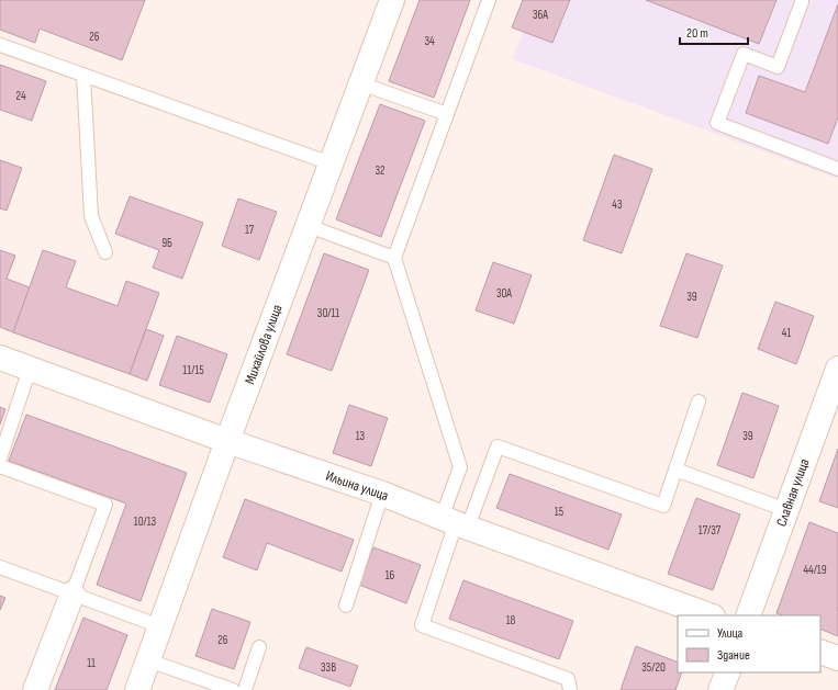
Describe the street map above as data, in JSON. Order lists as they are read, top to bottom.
{
  "streets": {
    "street": ["Михайлова улица", "Ильина улица", "Славная улица"]
  },
  "crossings": [
    ["Михайлова улица", "Ильина улица"]
  ],
  "house_numbers": [
    "36А",
    "26",
    "34",
    "24",
    "32",
    "43",
    "17",
    "9Б",
    "30А",
    "39",
    "30/11",
    "41",
    "11/15",
    "13",
    "39",
    "15",
    "10/13",
    "17/37",
    "44/19",
    "16",
    "18",
    "26",
    "11",
    "33В",
    "35/20"
  ],
  "legend": ["Улица", "Здание"],
  "scale_bar": "20 m"
}
